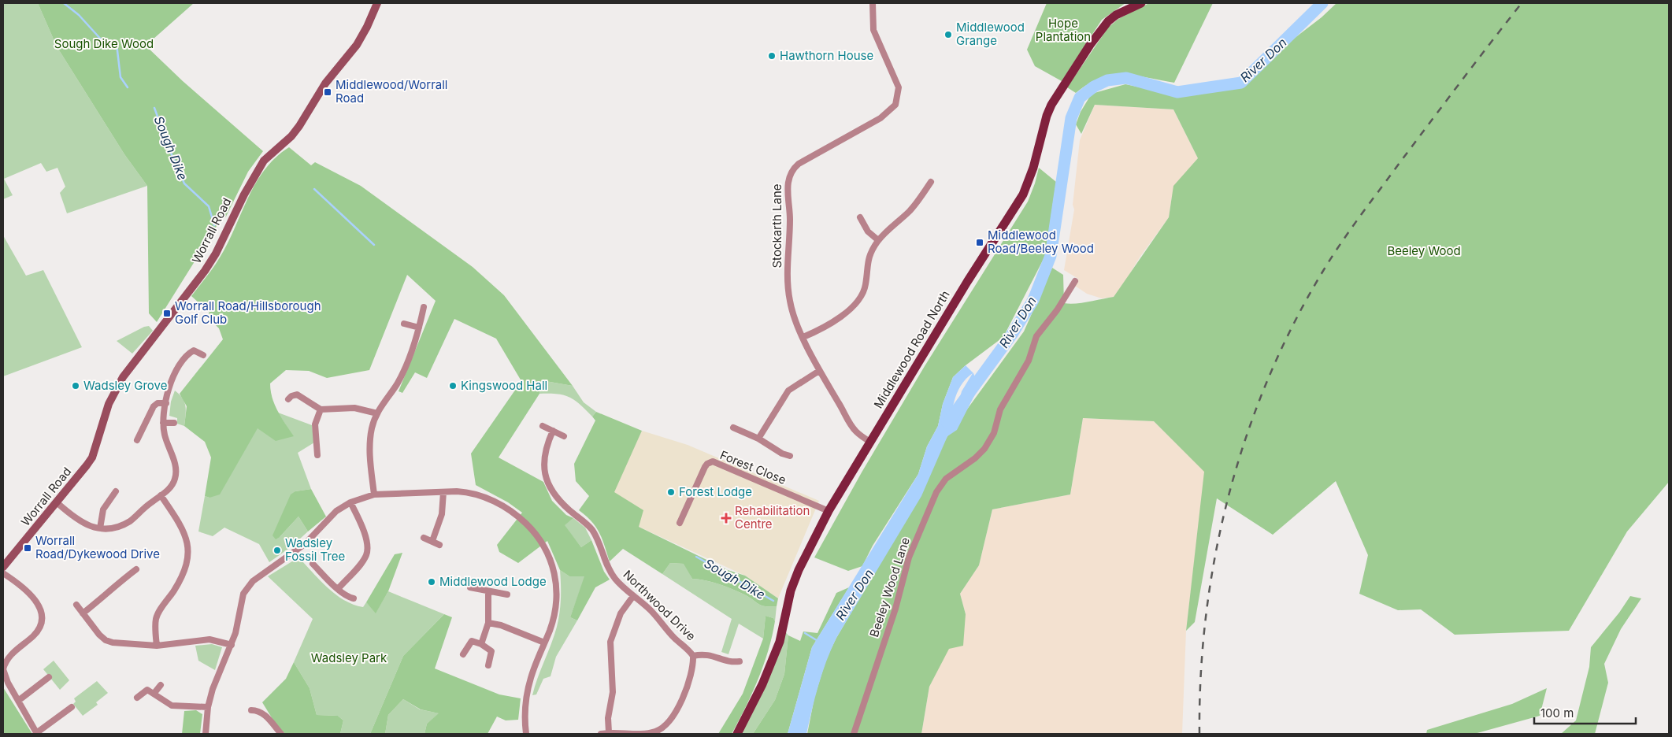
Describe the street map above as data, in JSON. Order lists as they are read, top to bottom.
{
  "streets": {
    "main road": ["Middlewood Road North"],
    "street": [
      "Stockarth Lane",
      "Worrall Road",
      "Forest Close",
      "Beeley Wood Lane",
      "Northwood Drive"
    ]
  },
  "crossings": [
    ["Stockarth Lane", "Middlewood Road North"],
    ["Middlewood Road North", "Forest Close"]
  ],
  "water": ["River Don", "Sough Dike"],
  "parks": [
    "Hope Plantation",
    "Sough Dike Wood",
    "Beeley Wood",
    "Wadsley Park"
  ],
  "places": {
    "other": [
      "Middlewood Grange",
      "Hawthorn House",
      "Wadsley Grove",
      "Kingswood Hall",
      "Forest Lodge",
      "Wadsley Fossil Tree",
      "Middlewood Lodge"
    ],
    "transit": [
      "Middlewood/Worrall Road",
      "Middlewood Road/Beeley Wood",
      "Worrall Road/Hillsborough Golf Club",
      "Worrall Road/Dykewood Drive"
    ],
    "health": ["Rehabilitation Centre"]
  },
  "scale_bar": "100 m"
}
